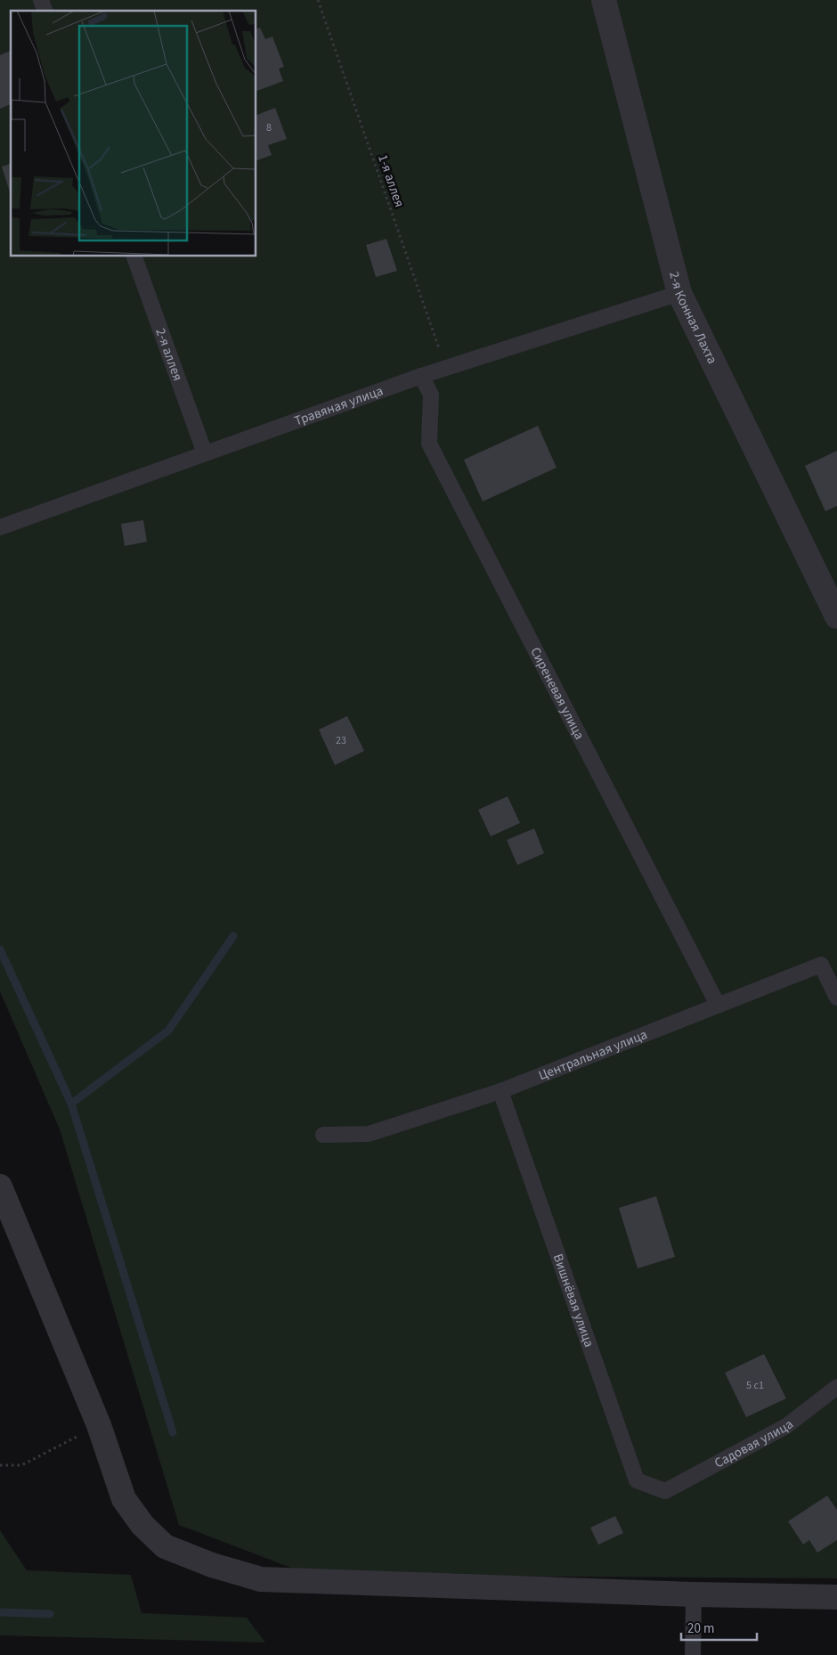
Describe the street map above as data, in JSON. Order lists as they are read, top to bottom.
{
  "streets": {
    "street": ["2-я Конная Лахта"],
    "lane": [
      "2-я аллея",
      "Травяная улица",
      "Сиреневая улица",
      "Центральная улица",
      "Вишнёвая улица",
      "Садовая улица"
    ],
    "path": ["1-я аллея"]
  },
  "crossings": [
    ["1-я аллея", "Травяная улица"],
    ["2-я Конная Лахта", "Травяная улица"],
    ["2-я аллея", "Травяная улица"],
    ["Травяная улица", "Сиреневая улица"],
    ["Сиреневая улица", "Центральная улица"],
    ["Центральная улица", "Вишнёвая улица"],
    ["Вишнёвая улица", "Садовая улица"]
  ],
  "house_numbers": ["8", "23", "5 с1"],
  "scale_bar": "20 m"
}
